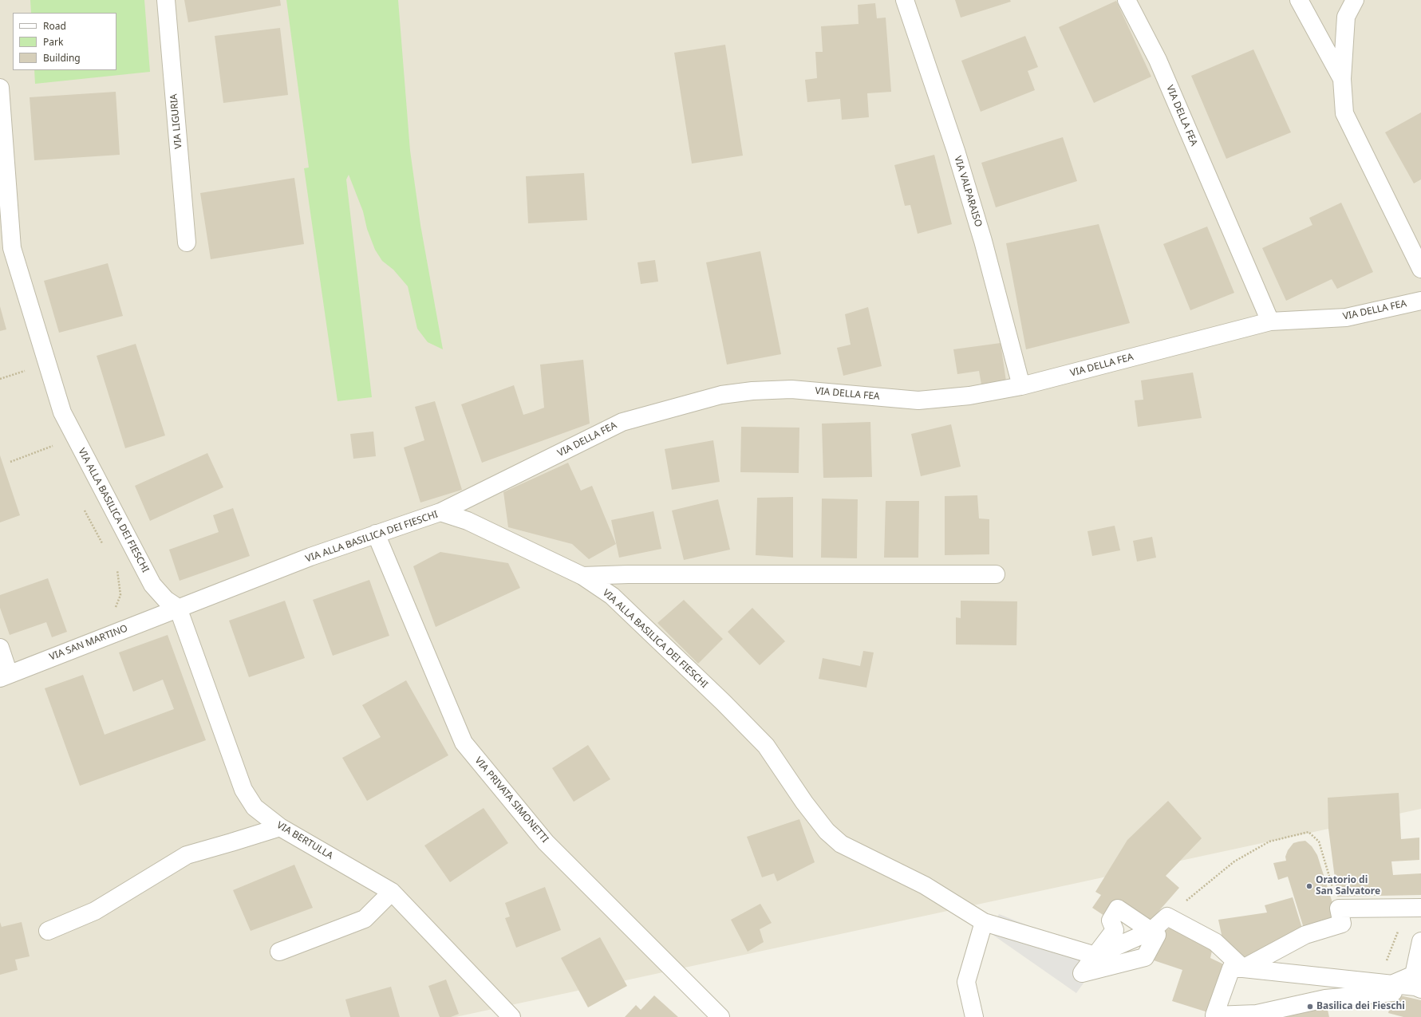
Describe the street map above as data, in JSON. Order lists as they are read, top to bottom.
{
  "streets": {
    "street": [
      "VIA DELLA FEA",
      "VIA LIGURIA",
      "VIA VALPARAISO",
      "VIA ALLA BASILICA DEI FIESCHI",
      "VIA SAN MARTINO",
      "VIA PRIVATA SIMONETTI",
      "VIA BERTULLA"
    ]
  },
  "crossings": [
    ["VIA DELLA FEA", "VIA VALPARAISO"],
    ["VIA DELLA FEA", "VIA ALLA BASILICA DEI FIESCHI"],
    ["VIA ALLA BASILICA DEI FIESCHI", "VIA SAN MARTINO"],
    ["VIA ALLA BASILICA DEI FIESCHI", "VIA PRIVATA SIMONETTI"],
    ["VIA ALLA BASILICA DEI FIESCHI", "VIA BERTULLA"],
    ["VIA SAN MARTINO", "VIA BERTULLA"]
  ],
  "places": ["Oratorio di San Salvatore", "Basilica dei Fieschi"],
  "legend": ["Road", "Park", "Building"]
}
